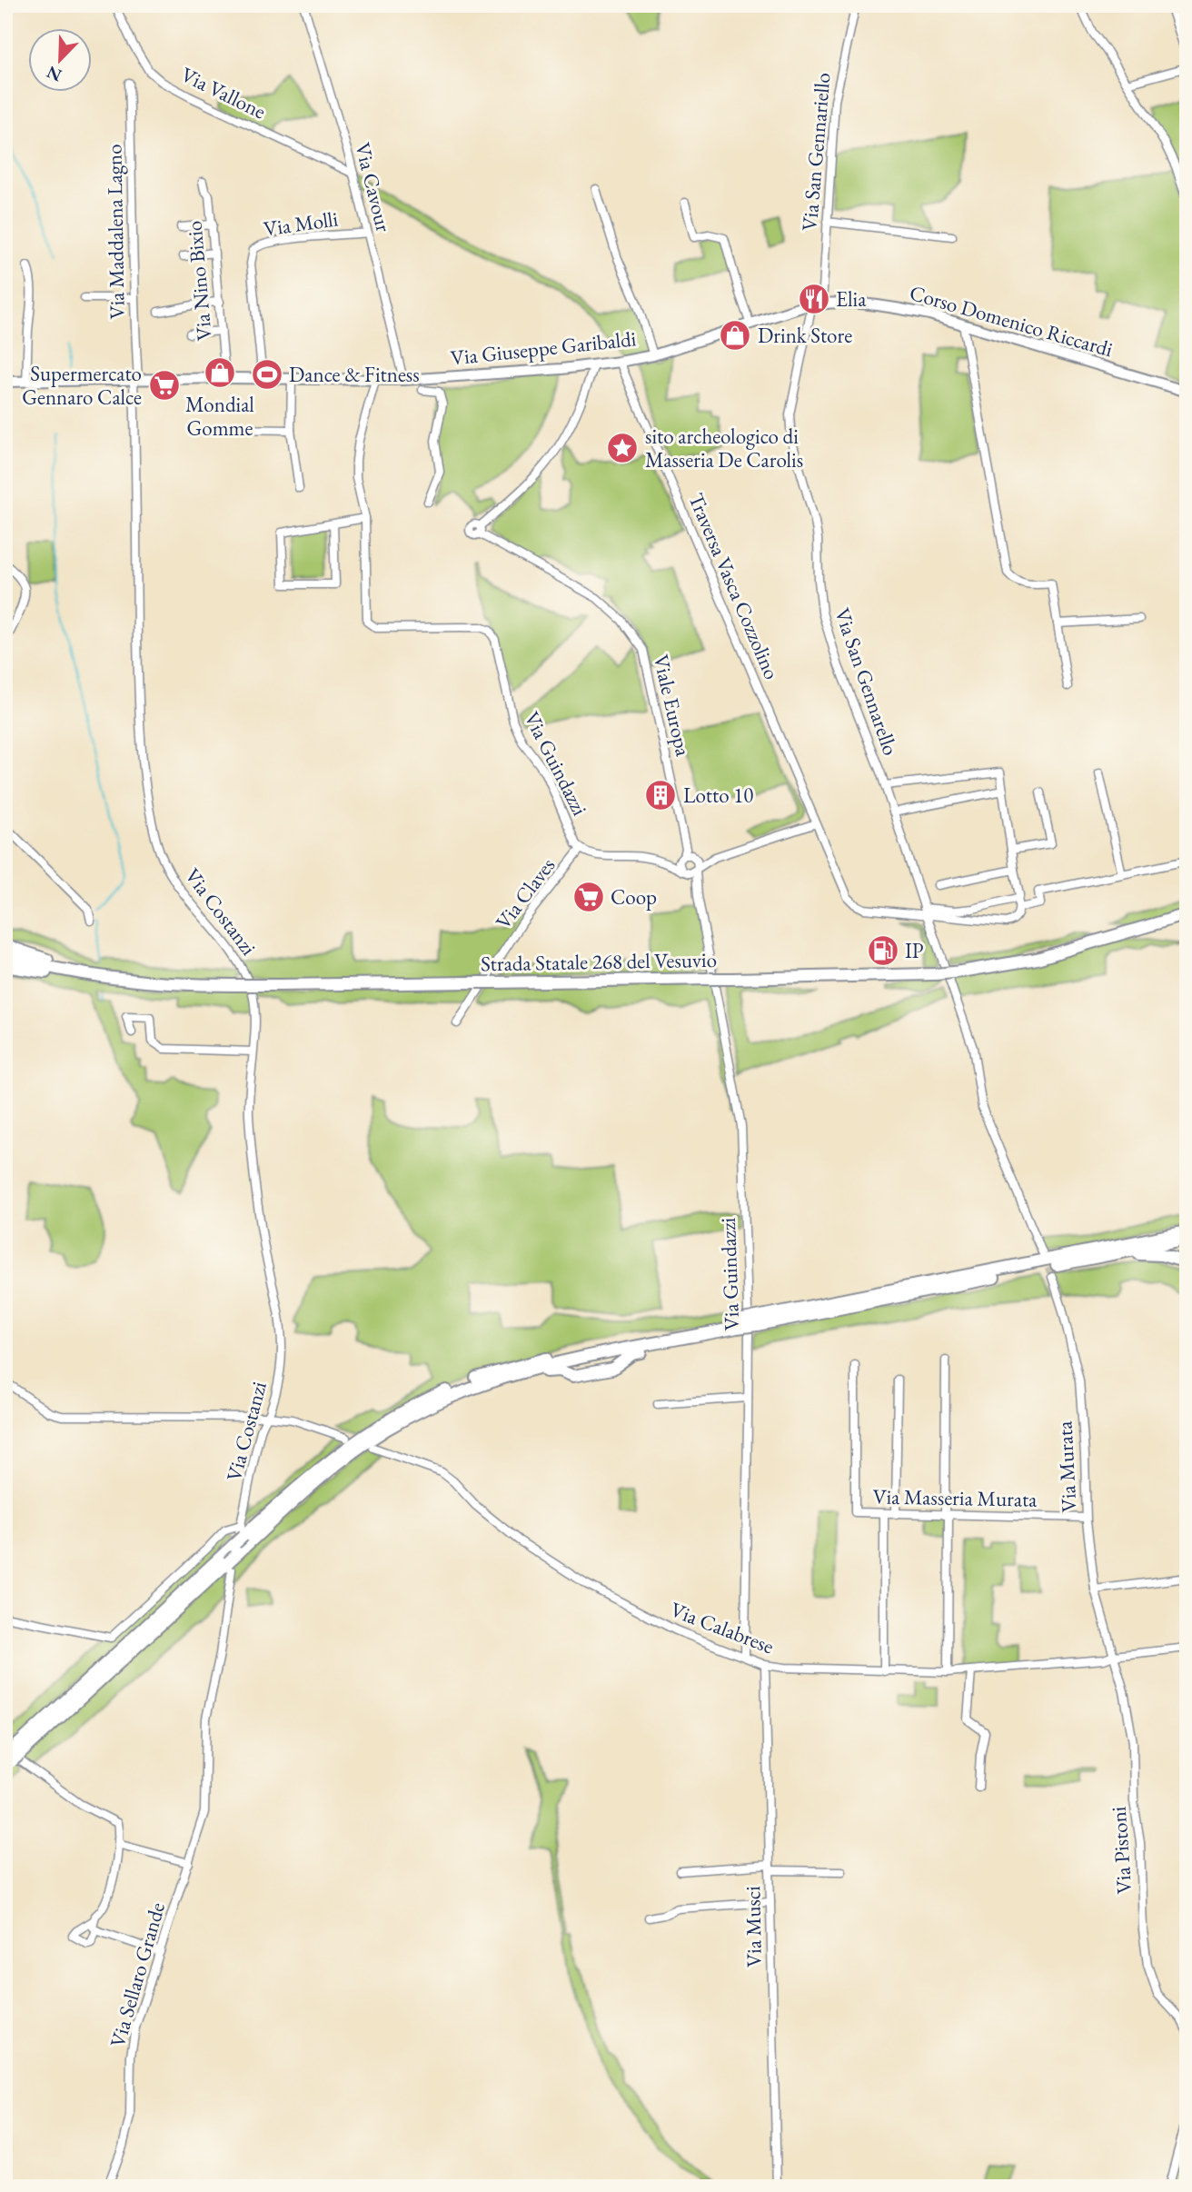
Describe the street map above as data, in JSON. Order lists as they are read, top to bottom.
{
  "streets": {
    "highway": ["Strada Statale 268 del Vesuvio"],
    "main road": ["Corso Domenico Riccardi", "Via Giuseppe Garibaldi"],
    "street": [
      "Via Vallone",
      "Via San Gennariello",
      "Via Cavour",
      "Via Molli",
      "Via Maddalena Lagno",
      "Via Nino Bixio",
      "Traversa Vasca Cozzolino",
      "Via San Gennarello",
      "Viale Europa",
      "Via Guindazzi",
      "Via Claves",
      "Via Costanzi",
      "Via Murata",
      "Via Masseria Murata",
      "Via Calabrese",
      "Via Pistoni",
      "Via Musci",
      "Via Sellaro Grande"
    ]
  },
  "crossings": [
    ["Via Vallone", "Via Cavour"],
    ["Via San Gennariello", "Corso Domenico Riccardi"],
    ["Via San Gennariello", "Via Giuseppe Garibaldi"],
    ["Via San Gennariello", "Via San Gennarello"],
    ["Via Cavour", "Via Molli"],
    ["Via Cavour", "Via Giuseppe Garibaldi"],
    ["Via Molli", "Via Giuseppe Garibaldi"],
    ["Via Maddalena Lagno", "Via Giuseppe Garibaldi"],
    ["Via Maddalena Lagno", "Via Costanzi"],
    ["Via Nino Bixio", "Via Giuseppe Garibaldi"],
    ["Corso Domenico Riccardi", "Via Giuseppe Garibaldi"],
    ["Corso Domenico Riccardi", "Via San Gennarello"],
    ["Via Giuseppe Garibaldi", "Traversa Vasca Cozzolino"],
    ["Via Giuseppe Garibaldi", "Via San Gennarello"],
    ["Via Giuseppe Garibaldi", "Viale Europa"],
    ["Via Giuseppe Garibaldi", "Via Guindazzi"],
    ["Via Giuseppe Garibaldi", "Via Costanzi"],
    ["Traversa Vasca Cozzolino", "Via San Gennarello"],
    ["Viale Europa", "Via Guindazzi"],
    ["Via Guindazzi", "Via Claves"],
    ["Via Guindazzi", "Via Calabrese"],
    ["Via Murata", "Via Masseria Murata"],
    ["Via Murata", "Via Calabrese"],
    ["Via Murata", "Via Pistoni"],
    ["Via Calabrese", "Via Pistoni"],
    ["Via Calabrese", "Via Musci"]
  ],
  "places": {
    "restaurant": ["Elia"],
    "shop": ["Drink Store", "Mondial Gomme"],
    "sports": ["Dance & Fitness"],
    "supermarket": ["Supermercato Gennaro Calce", "Coop"],
    "place": ["sito archeologico di Masseria De Carolis"],
    "building": ["Lotto 10"],
    "fuel station": ["IP"]
  },
  "north": "bottom left"
}
